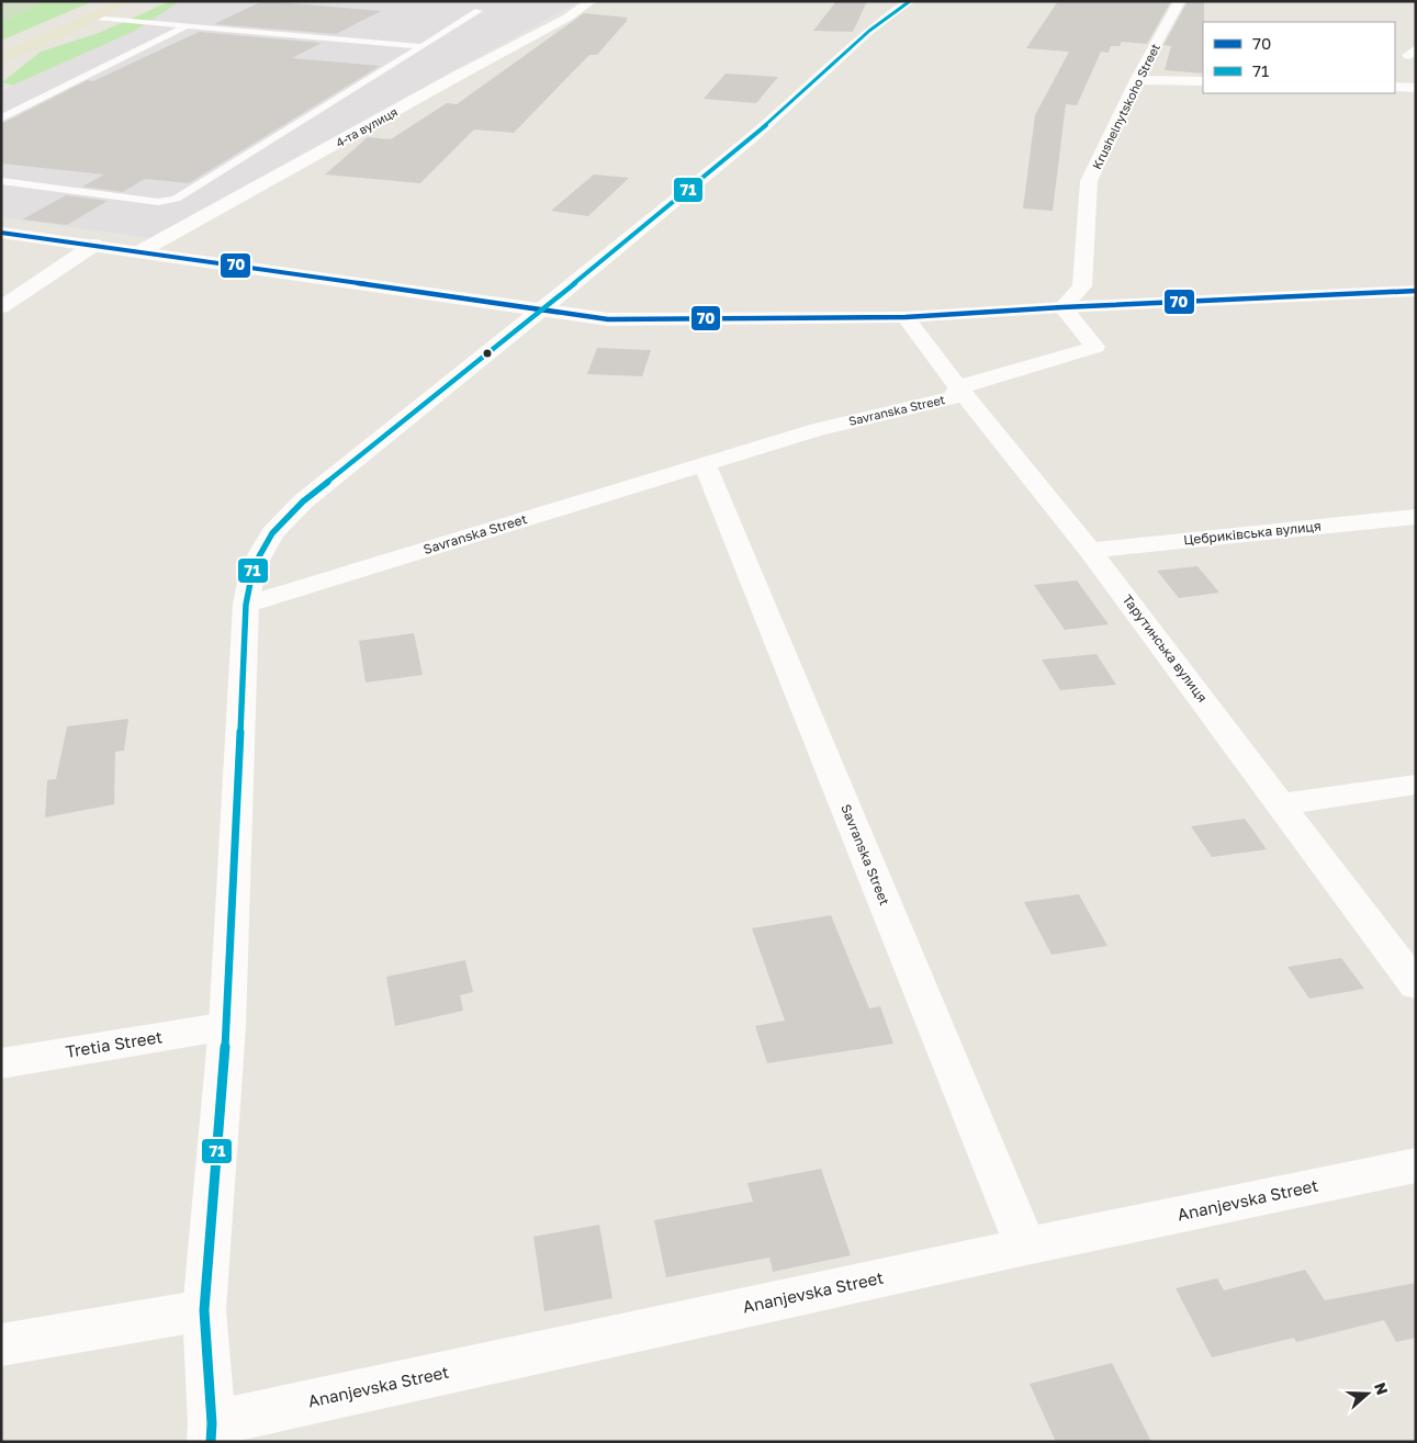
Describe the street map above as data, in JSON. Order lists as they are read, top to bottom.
{
  "streets": {
    "street": [
      "Krushelnytskoho Street",
      "4-та вулиця",
      "Savranska Street",
      "Цебриківська вулиця",
      "Тарутинська вулиця",
      "Tretia Street",
      "Ananjevska Street"
    ]
  },
  "crossings": [
    ["Krushelnytskoho Street", "Savranska Street"],
    ["Savranska Street", "Тарутинська вулиця"],
    ["Savranska Street", "Ananjevska Street"],
    ["Цебриківська вулиця", "Тарутинська вулиця"]
  ],
  "lines": ["transit line 71", "transit line 70"],
  "legend": ["70", "71"],
  "north": "right"
}
